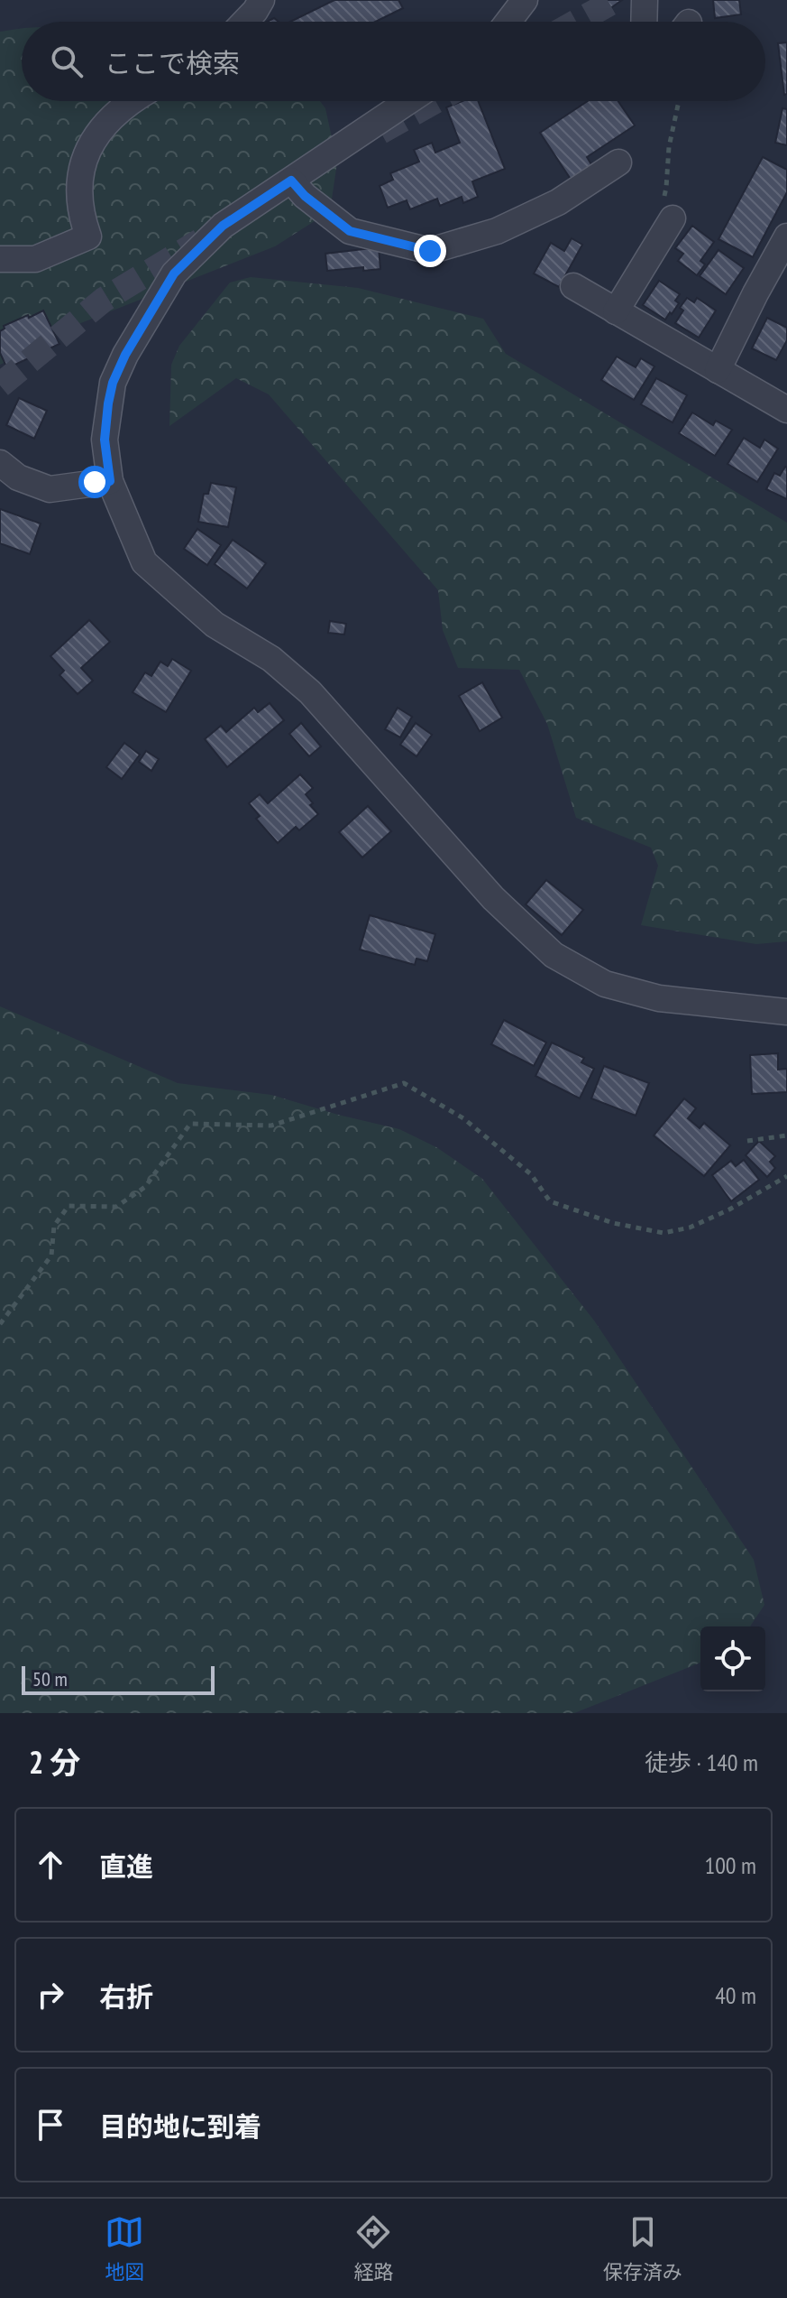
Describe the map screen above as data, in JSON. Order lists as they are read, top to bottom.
{
  "scale_bar": "50 m",
  "page": {
    "search": "ここで検索",
    "scale": "50 m",
    "heading": ["2 分", "徒歩 · 140 m"],
    "list": [
      ["直進", "100 m"],
      ["右折", "40 m"],
      "目的地に到着"
    ],
    "nav": ["地図", "経路", "保存済み"]
  }
}
